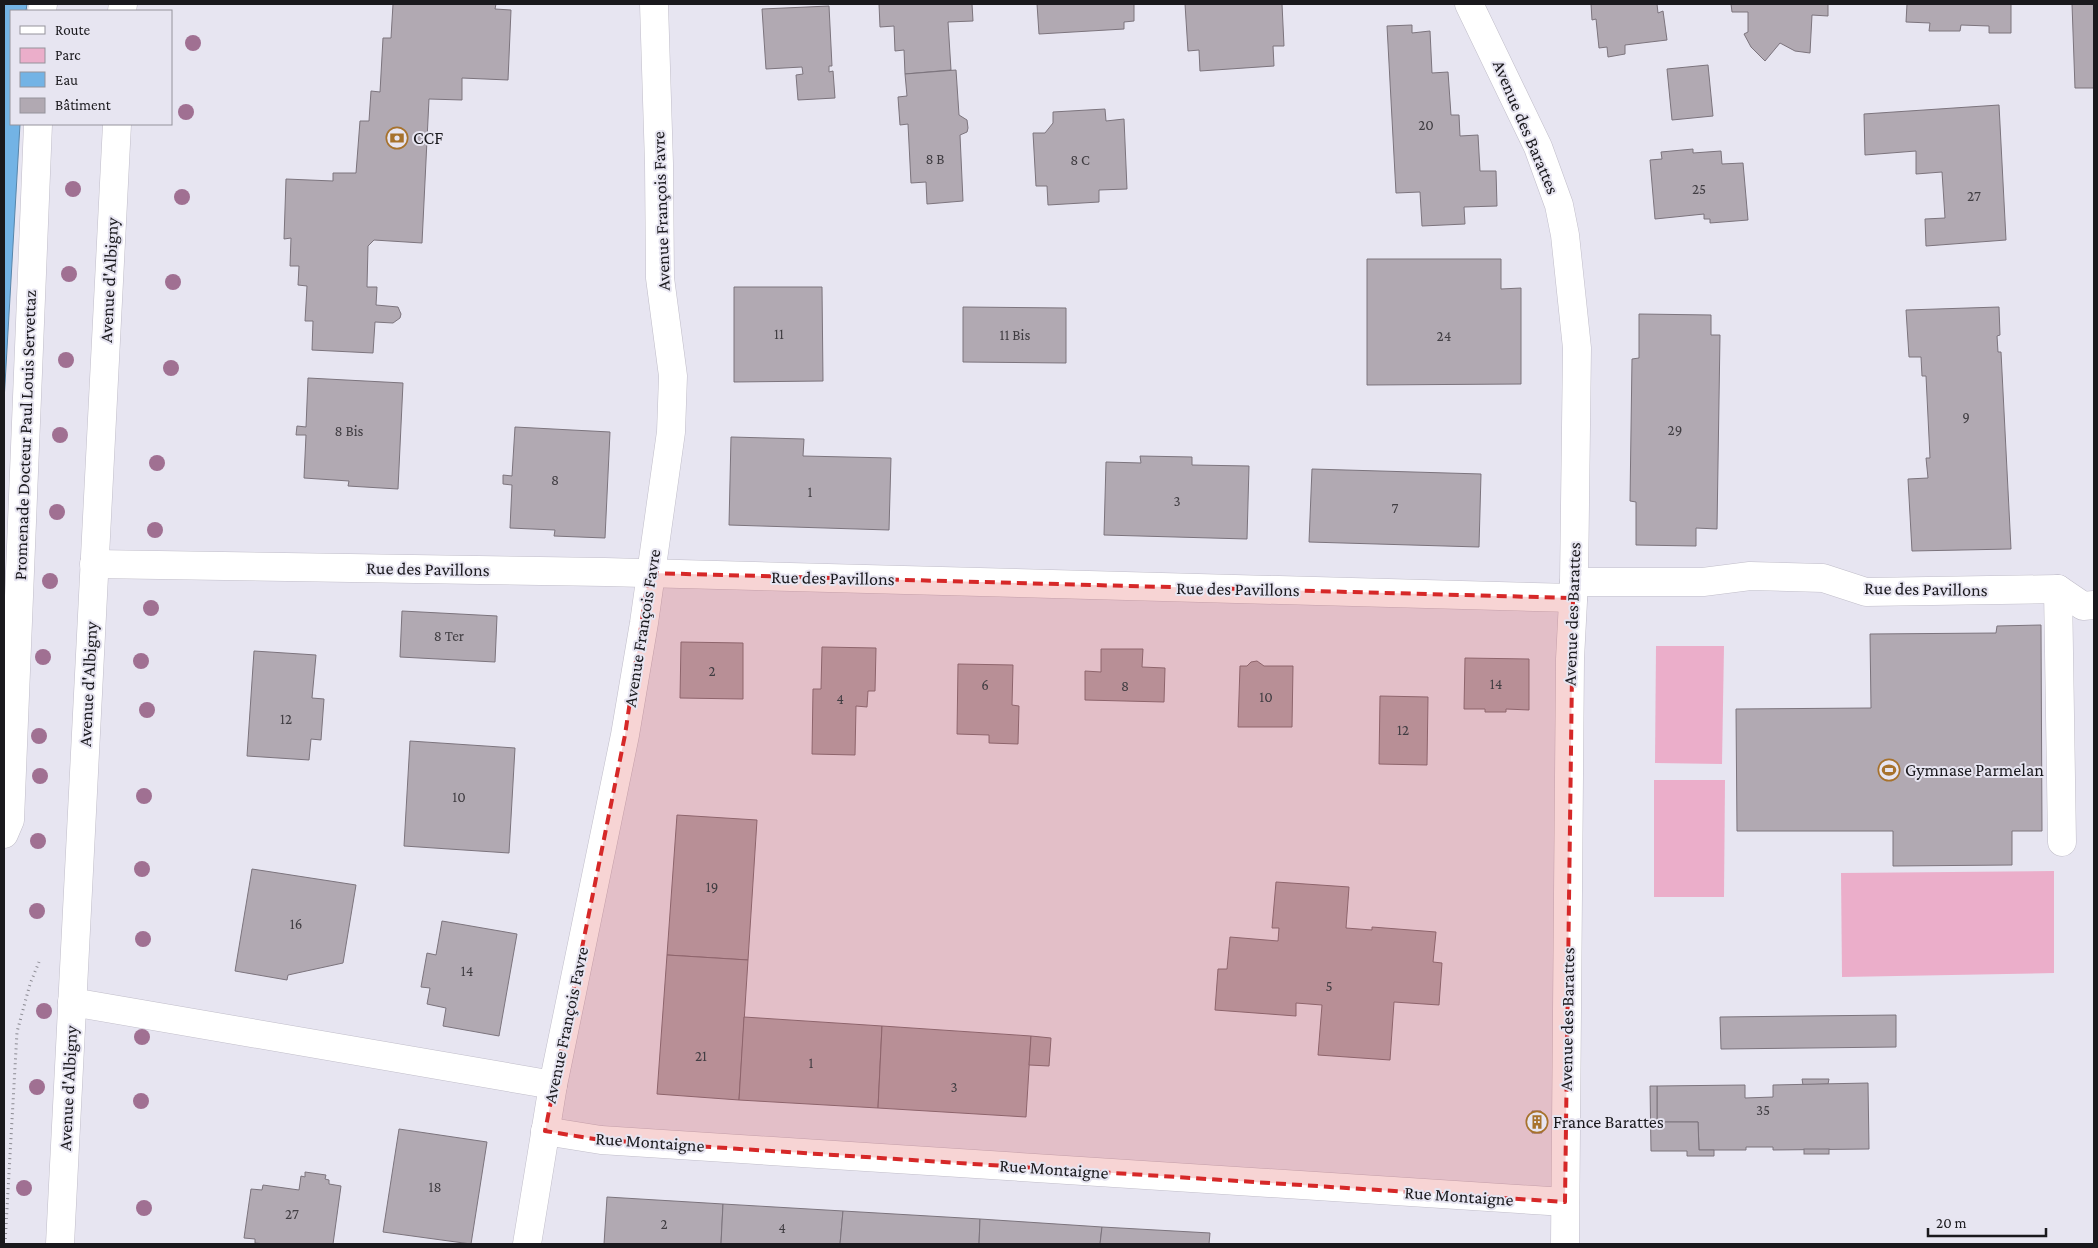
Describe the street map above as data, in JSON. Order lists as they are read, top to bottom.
{
  "streets": {
    "street": [
      "Avenue des Barattes",
      "Avenue François Favre",
      "Avenue d'Albigny",
      "Promenade Docteur Paul Louis Servettaz",
      "Rue des Pavillons",
      "Rue Montaigne"
    ]
  },
  "crossings": [
    ["Avenue des Barattes", "Rue des Pavillons"],
    ["Avenue des Barattes", "Rue Montaigne"],
    ["Avenue François Favre", "Rue des Pavillons"],
    ["Avenue François Favre", "Rue Montaigne"],
    ["Avenue d'Albigny", "Rue des Pavillons"]
  ],
  "places": {
    "bank": ["CCF"],
    "sports": ["Gymnase Parmelan"],
    "building": ["France Barattes"]
  },
  "house_numbers": [
    "20",
    "8 B",
    "8 C",
    "25",
    "27",
    "11",
    "11 Bis",
    "24",
    "9",
    "29",
    "8 Bis",
    "8",
    "1",
    "3",
    "7",
    "8 Ter",
    "2",
    "14",
    "6",
    "8",
    "10",
    "4",
    "12",
    "12",
    "10",
    "19",
    "16",
    "14",
    "5",
    "21",
    "1",
    "3",
    "35",
    "18",
    "27",
    "2",
    "4"
  ],
  "legend": [
    "Route",
    "Parc",
    "Eau",
    "Bâtiment"
  ],
  "scale_bar": "20 m"
}
